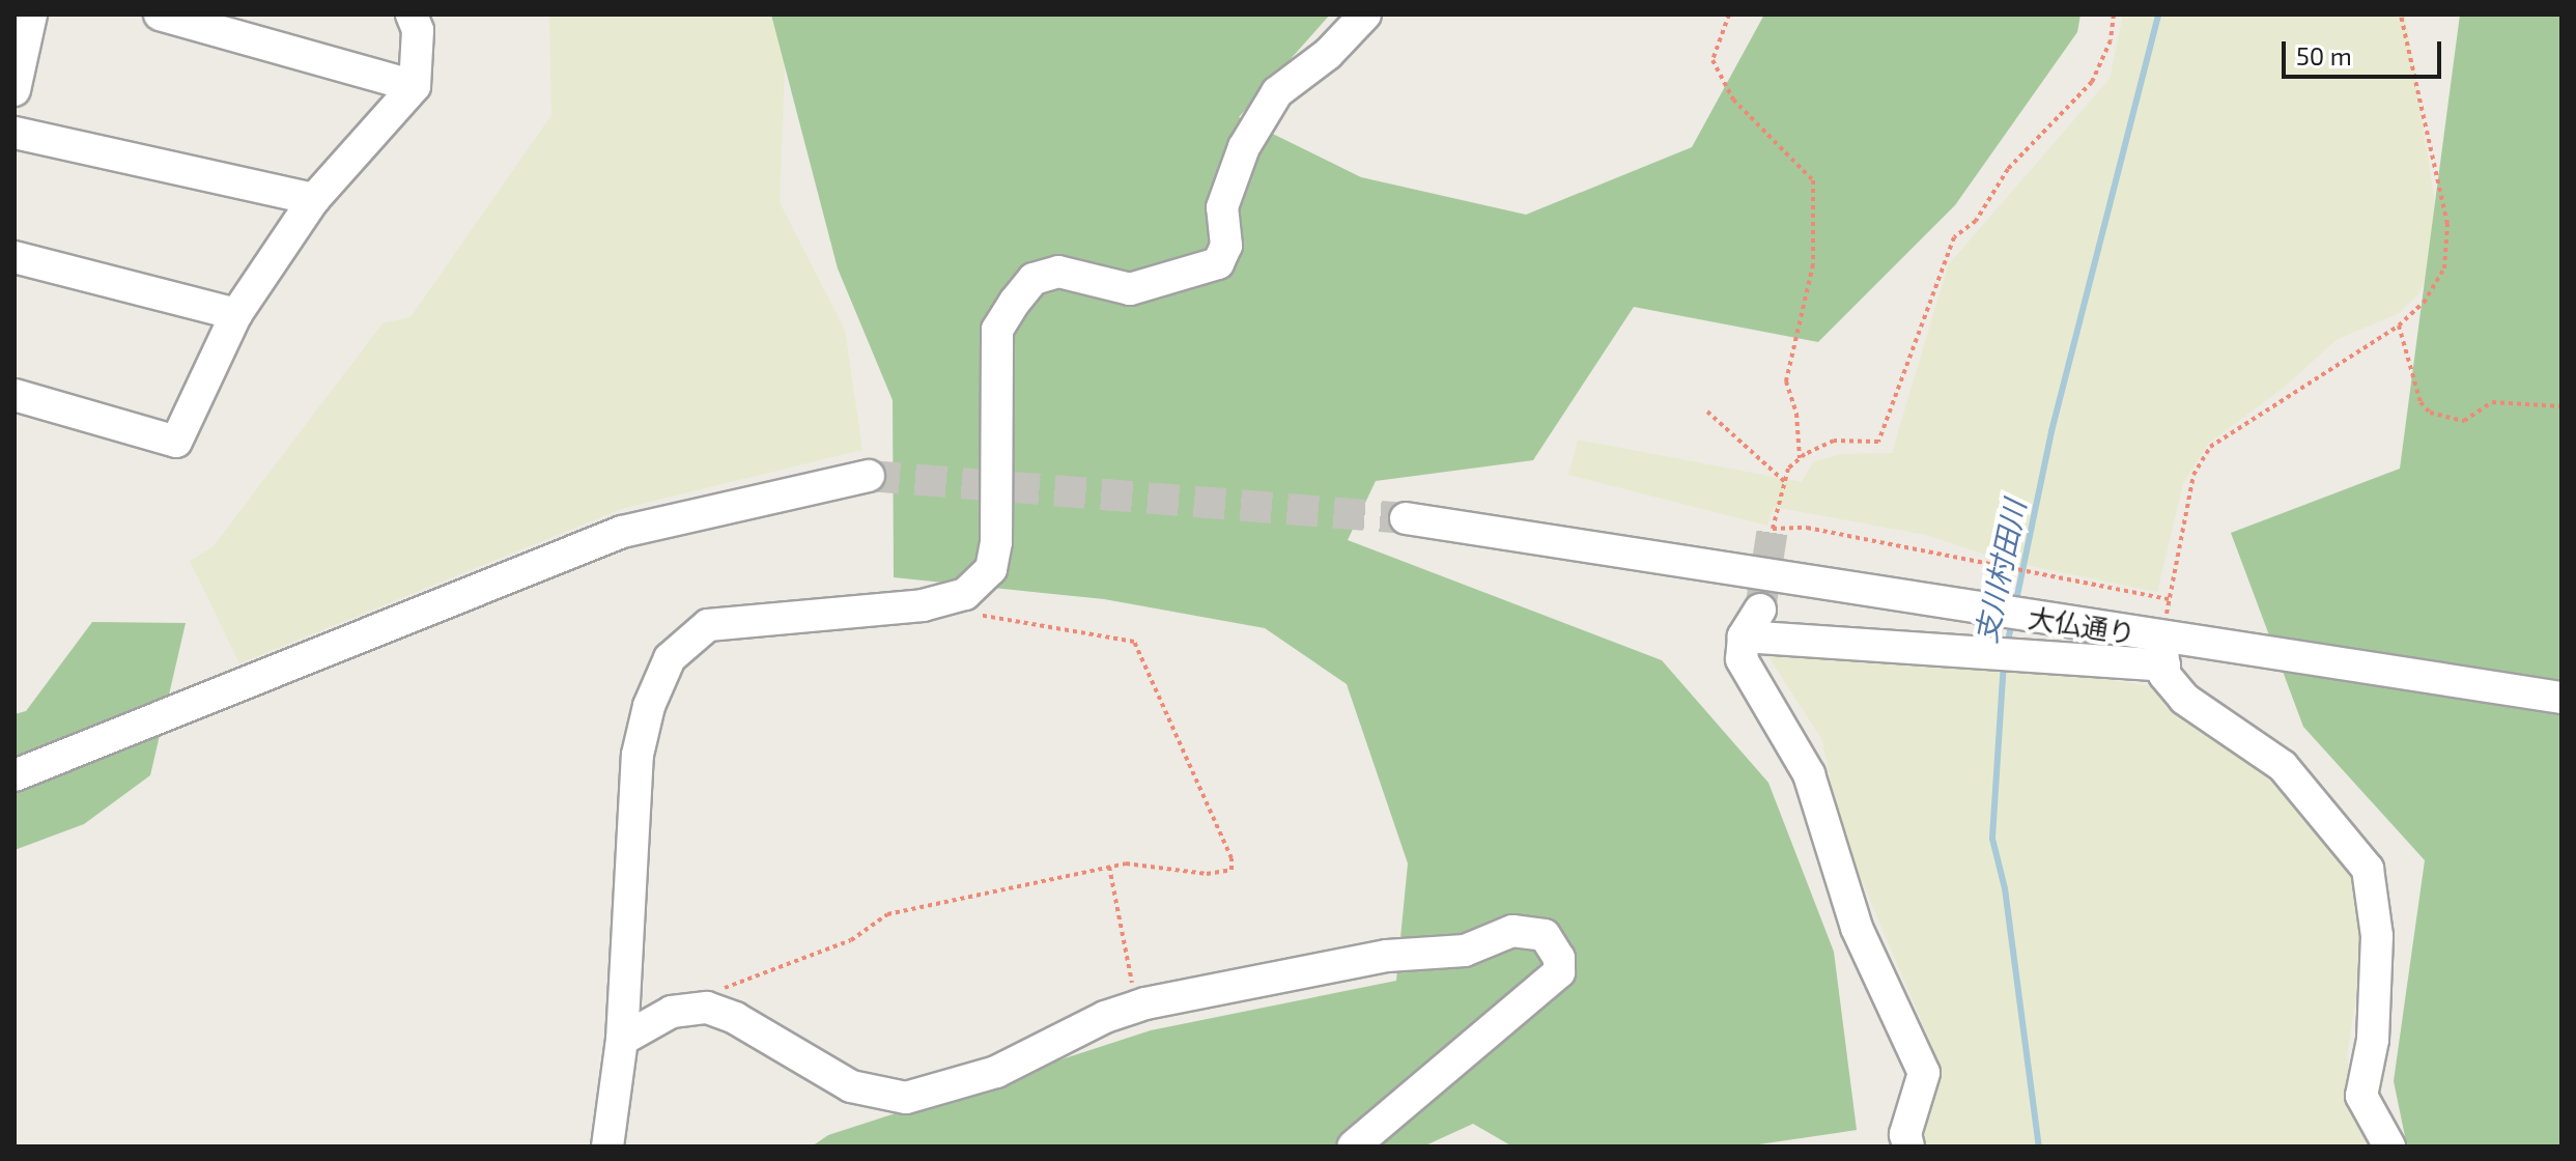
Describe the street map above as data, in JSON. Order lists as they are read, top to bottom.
{
  "streets": {
    "street": ["大仏通り"]
  },
  "water": ["支川村田川"],
  "scale_bar": "50 m"
}
